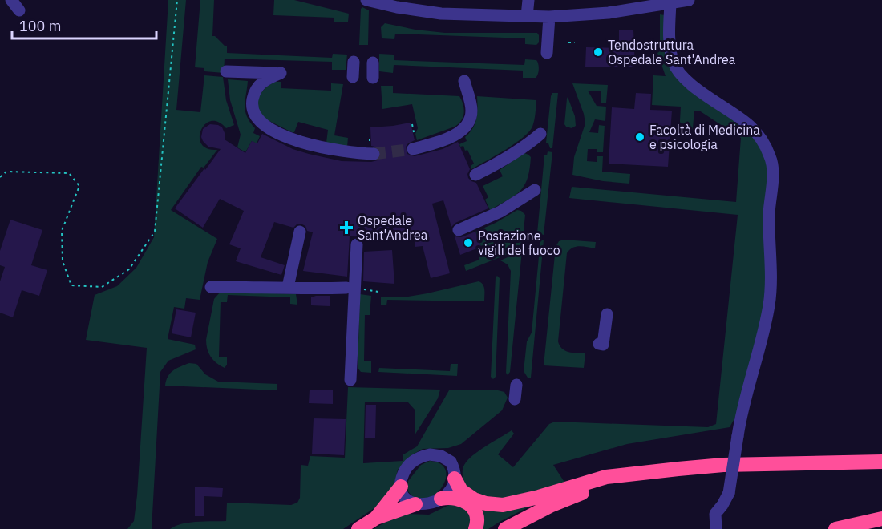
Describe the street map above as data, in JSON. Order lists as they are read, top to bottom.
{
  "places": {
    "other": ["Tendostruttura Ospedale Sant'Andrea", "Facoltà di Medicina e psicologia", "Postazione vigili del fuoco"],
    "health": ["Ospedale Sant'Andrea"]
  },
  "scale_bar": "100 m"
}
